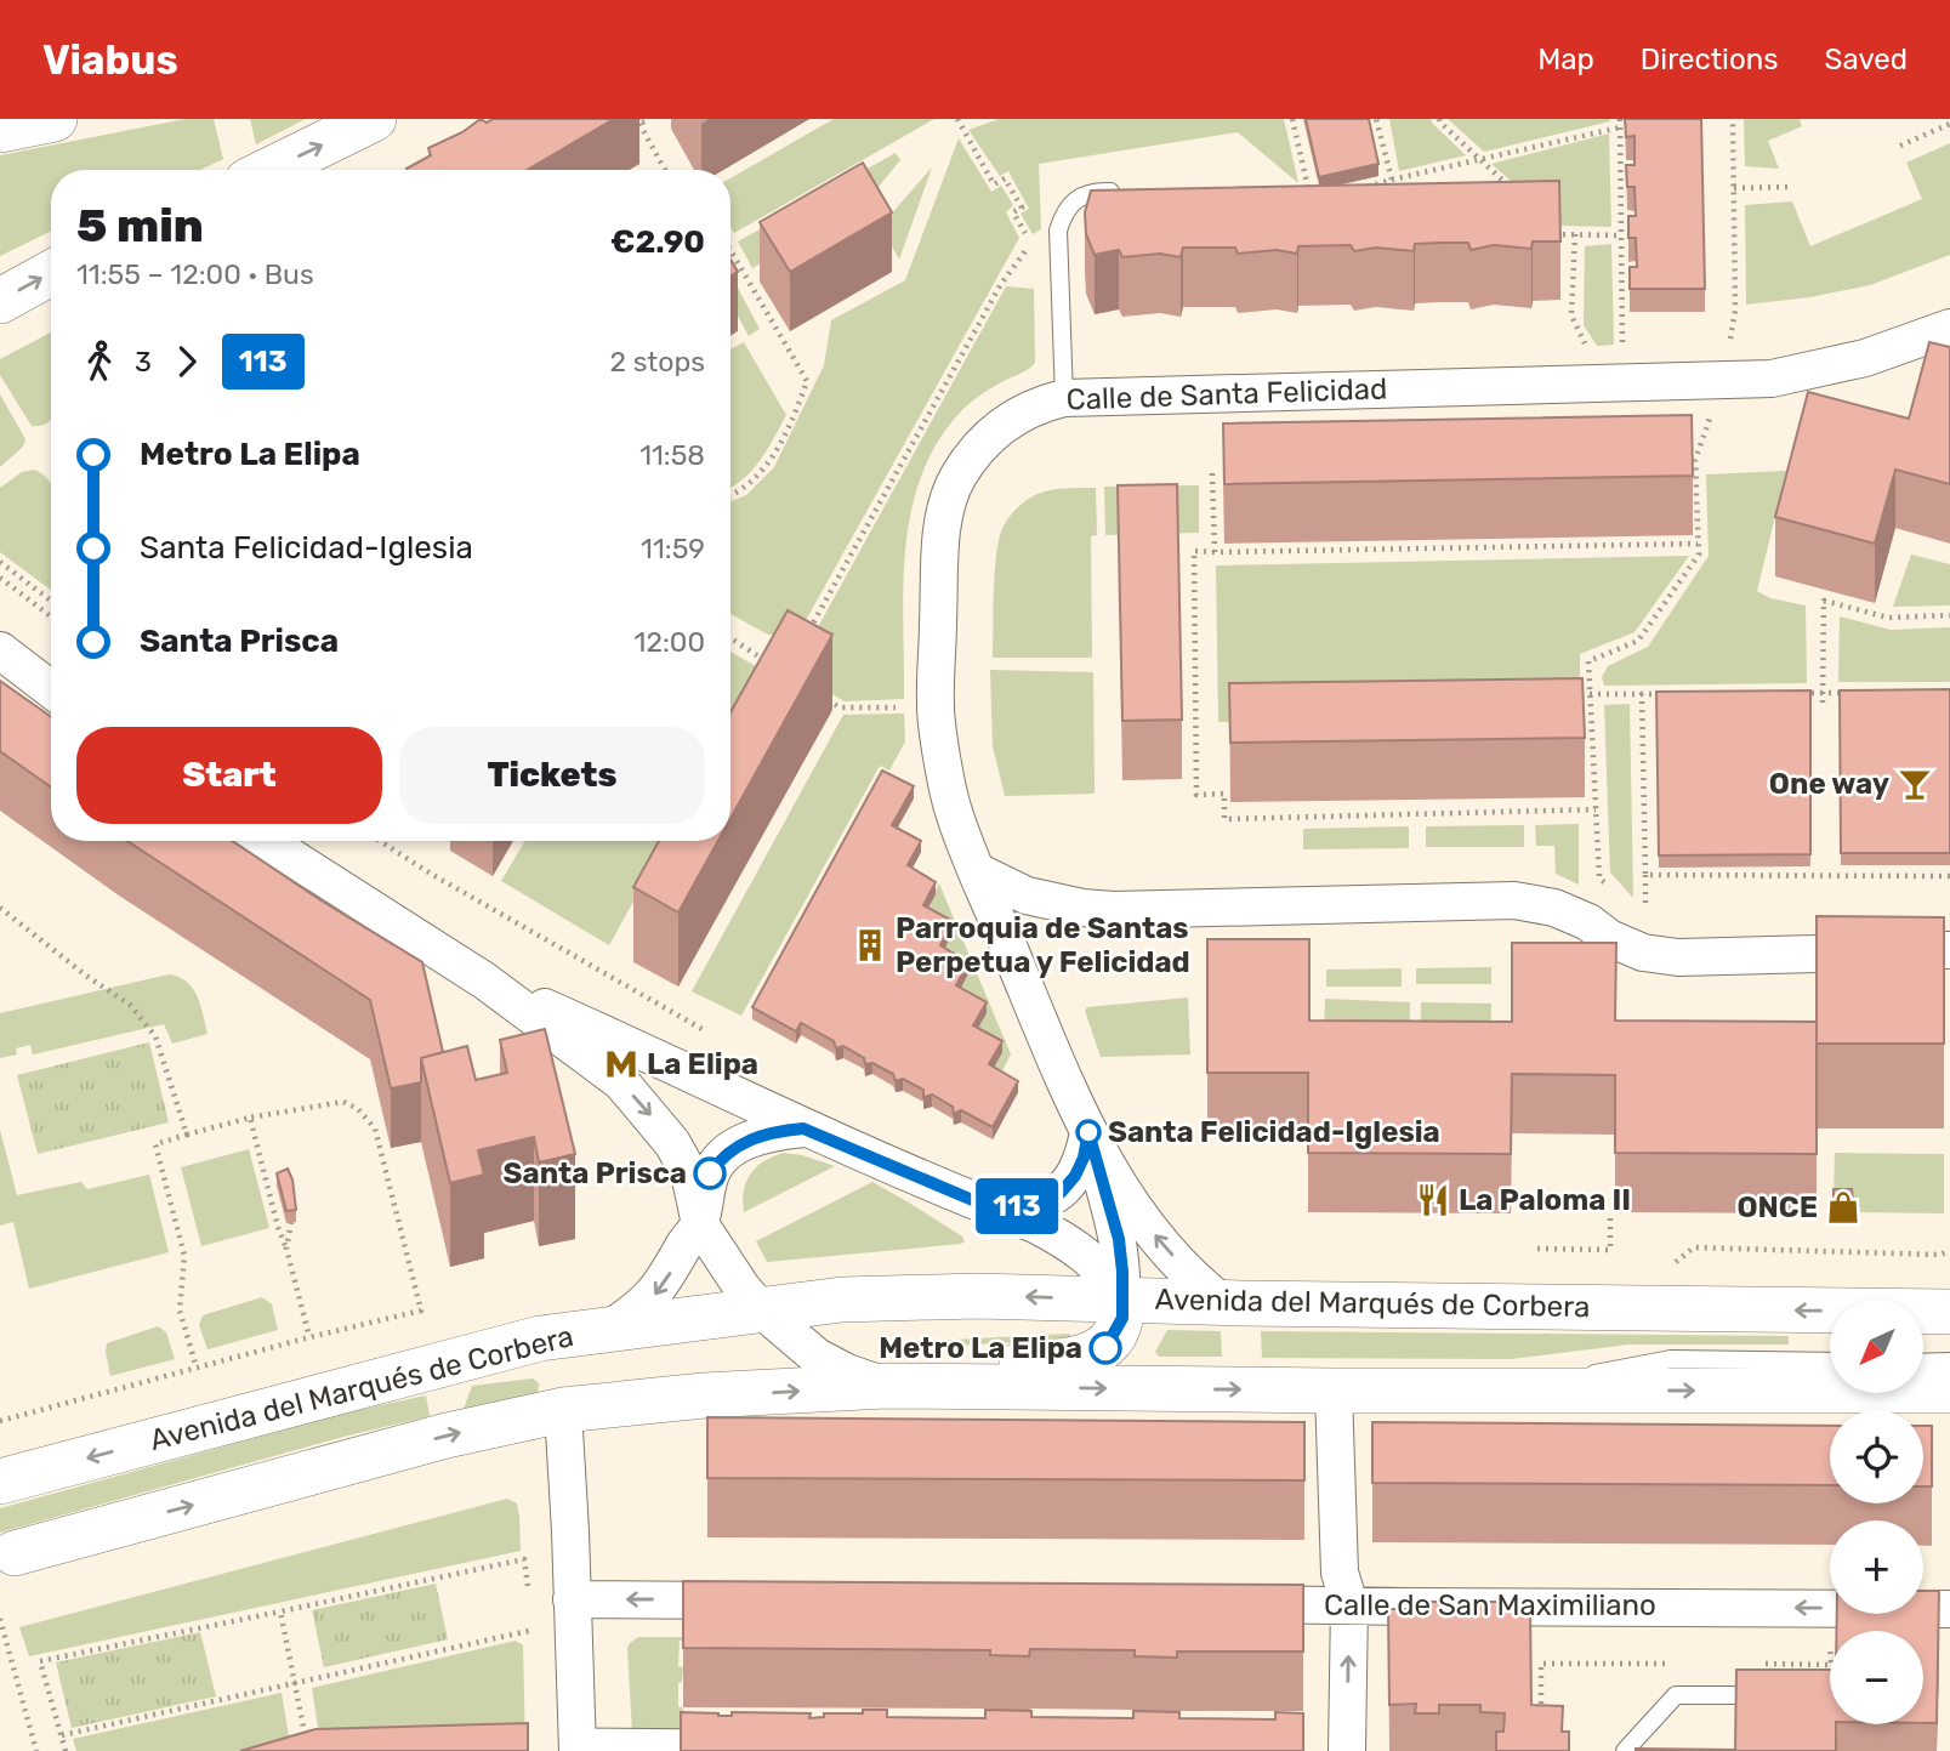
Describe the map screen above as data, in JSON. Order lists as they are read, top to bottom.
{
  "streets": {
    "street": ["Calle de Santa Felicidad", "Avenida del Marqués de Corbera", "Calle de San Maximiliano"]
  },
  "crossings": [
    ["Calle de Santa Felicidad", "Avenida del Marqués de Corbera"]
  ],
  "places": {
    "bar": ["One way"],
    "building": ["Parroquia de Santas Perpetua y Felicidad"],
    "metro station": ["La Elipa"],
    "other": ["Santa Felicidad-Iglesia", "Santa Prisca", "Metro La Elipa"],
    "restaurant": ["La Paloma II"],
    "shop": ["ONCE"]
  },
  "lines": ["bus line 113"],
  "north": "bottom left",
  "page": {
    "header": "Viabus",
    "nav": ["Map", "Directions", "Saved"],
    "on_map": "113",
    "heading": ["5 min", "11:55 – 12:00 · Bus", "€2.90"],
    "legs": ["3", "113", "2 stops"],
    "list": [
      {
        "name": "Metro La Elipa",
        "value": "11:58"
      },
      {
        "name": "Santa Felicidad-Iglesia",
        "value": "11:59"
      },
      {
        "name": "Santa Prisca",
        "value": "12:00"
      }
    ],
    "buttons": ["Start", "Tickets"],
    "map_buttons": ["+", "−"]
  }
}
